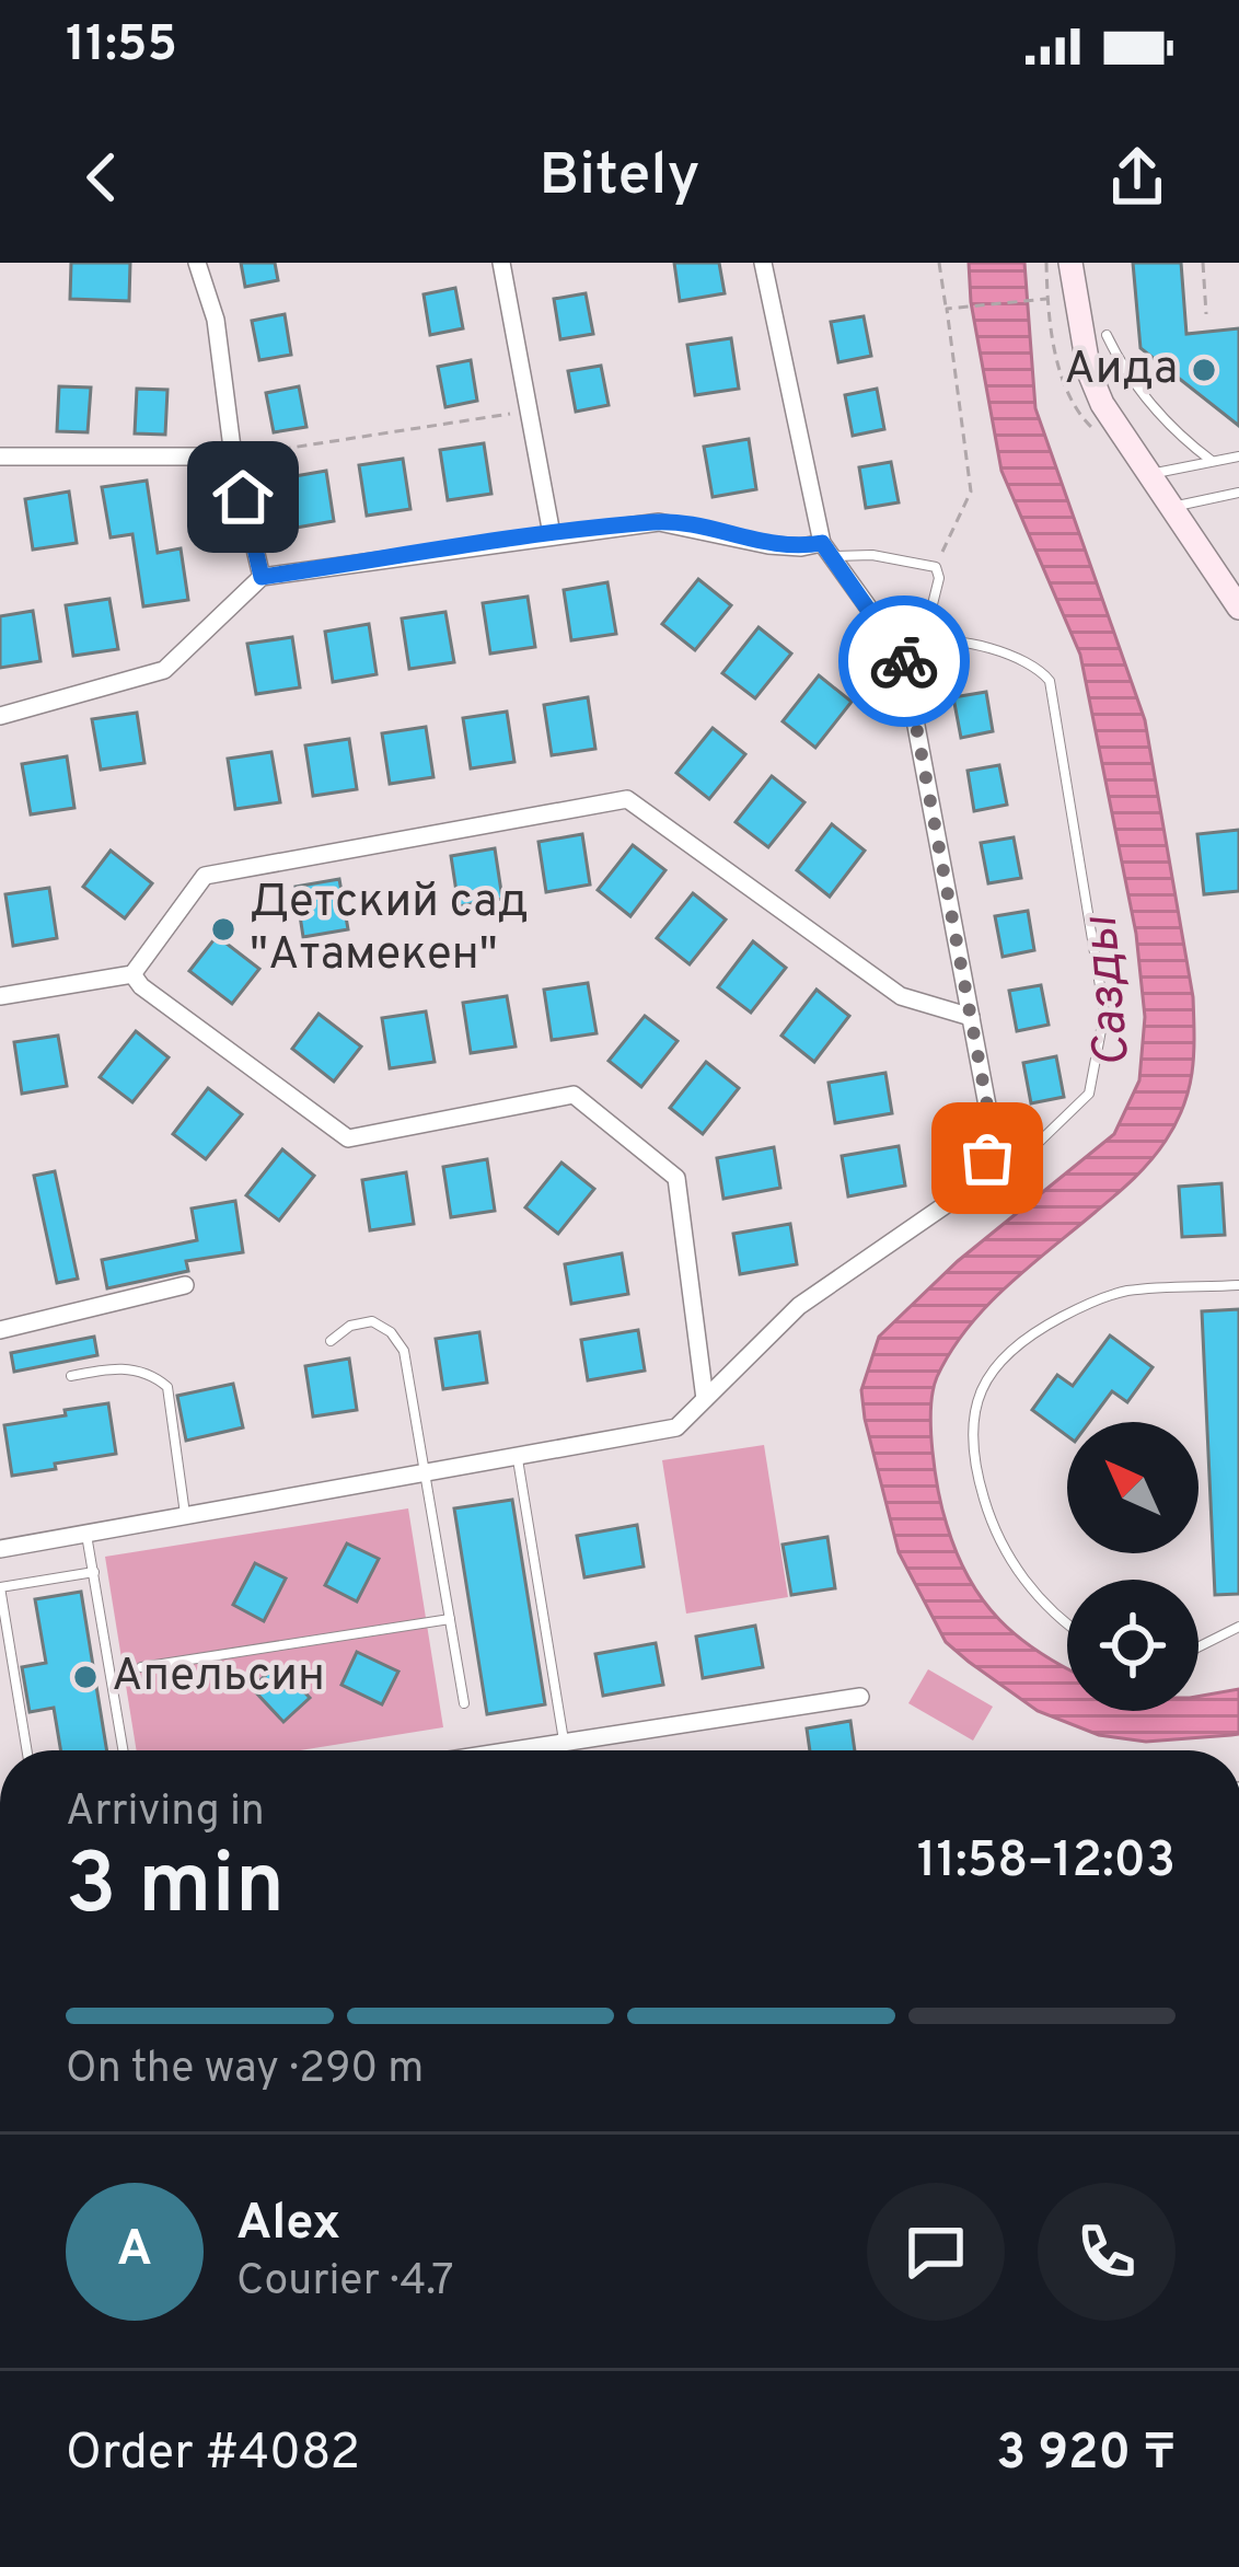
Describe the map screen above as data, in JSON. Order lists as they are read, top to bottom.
{
  "water": ["Сазды"],
  "places": ["Аида", "Детский сад \"Атамекен\"", "Апельсин"],
  "north": "top left",
  "page": {
    "status": "11:55",
    "header": "Bitely",
    "heading": ["3 min", "Arriving in", "11:58–12:03"],
    "panel": [
      "Alex",
      "Courier · 4.7",
      "Order #4082",
      "3 920 ₸"
    ],
    "bar": "On the way · 290 m",
    "round": "A"
  }
}
